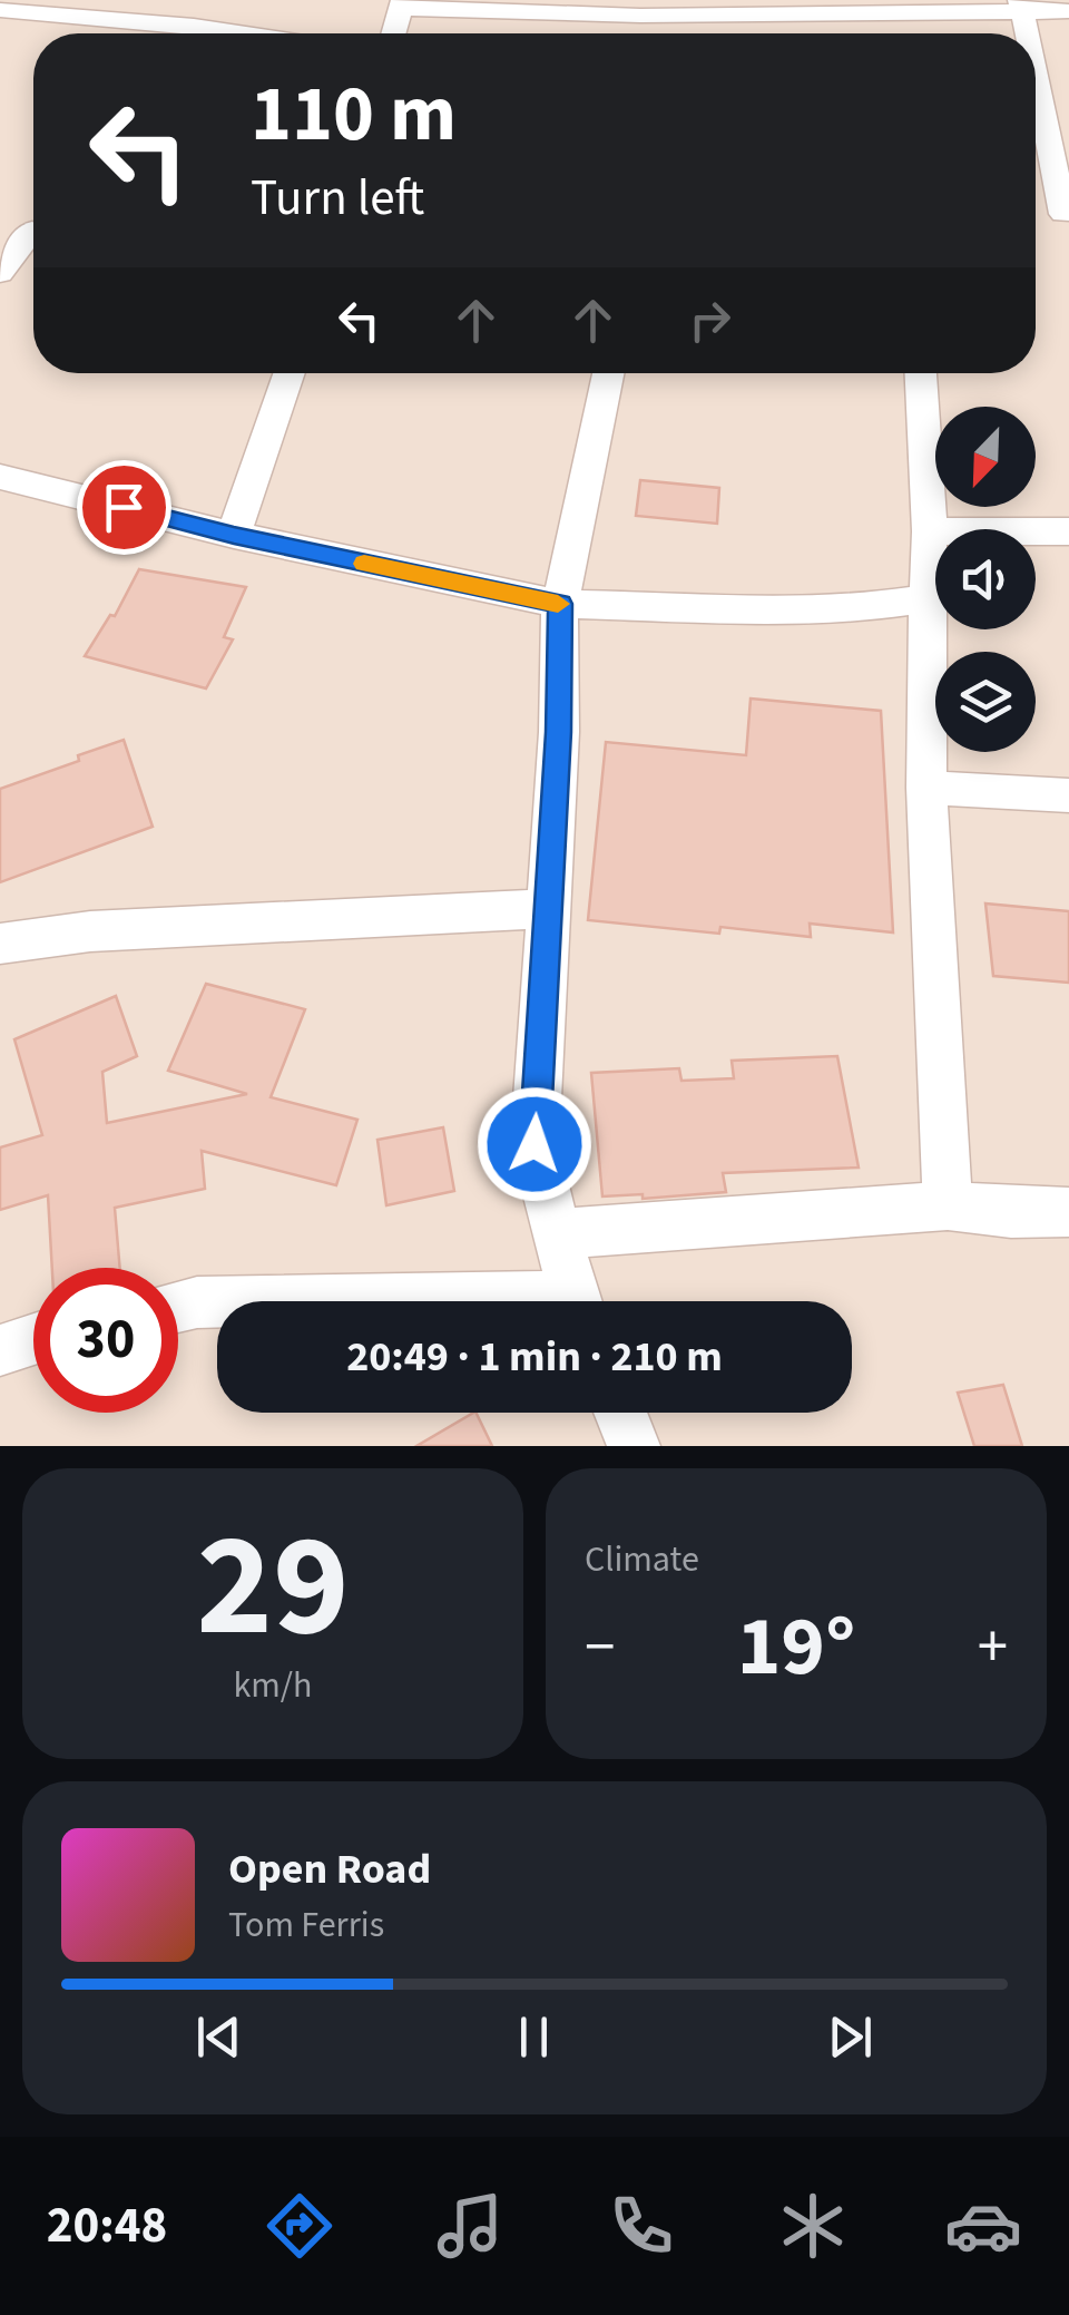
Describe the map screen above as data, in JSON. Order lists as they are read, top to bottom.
{
  "north": "bottom left",
  "page": {
    "turn": ["110 m", "Turn left"],
    "limit": "30",
    "trip": "20:49 · 1 min · 210 m",
    "tile": [
      ["29", "km/h"],
      "Climate"
    ],
    "heat": ["−", "19°", "+"],
    "song": ["Open Road", "Tom Ferris"],
    "tabs": "20:48"
  }
}
